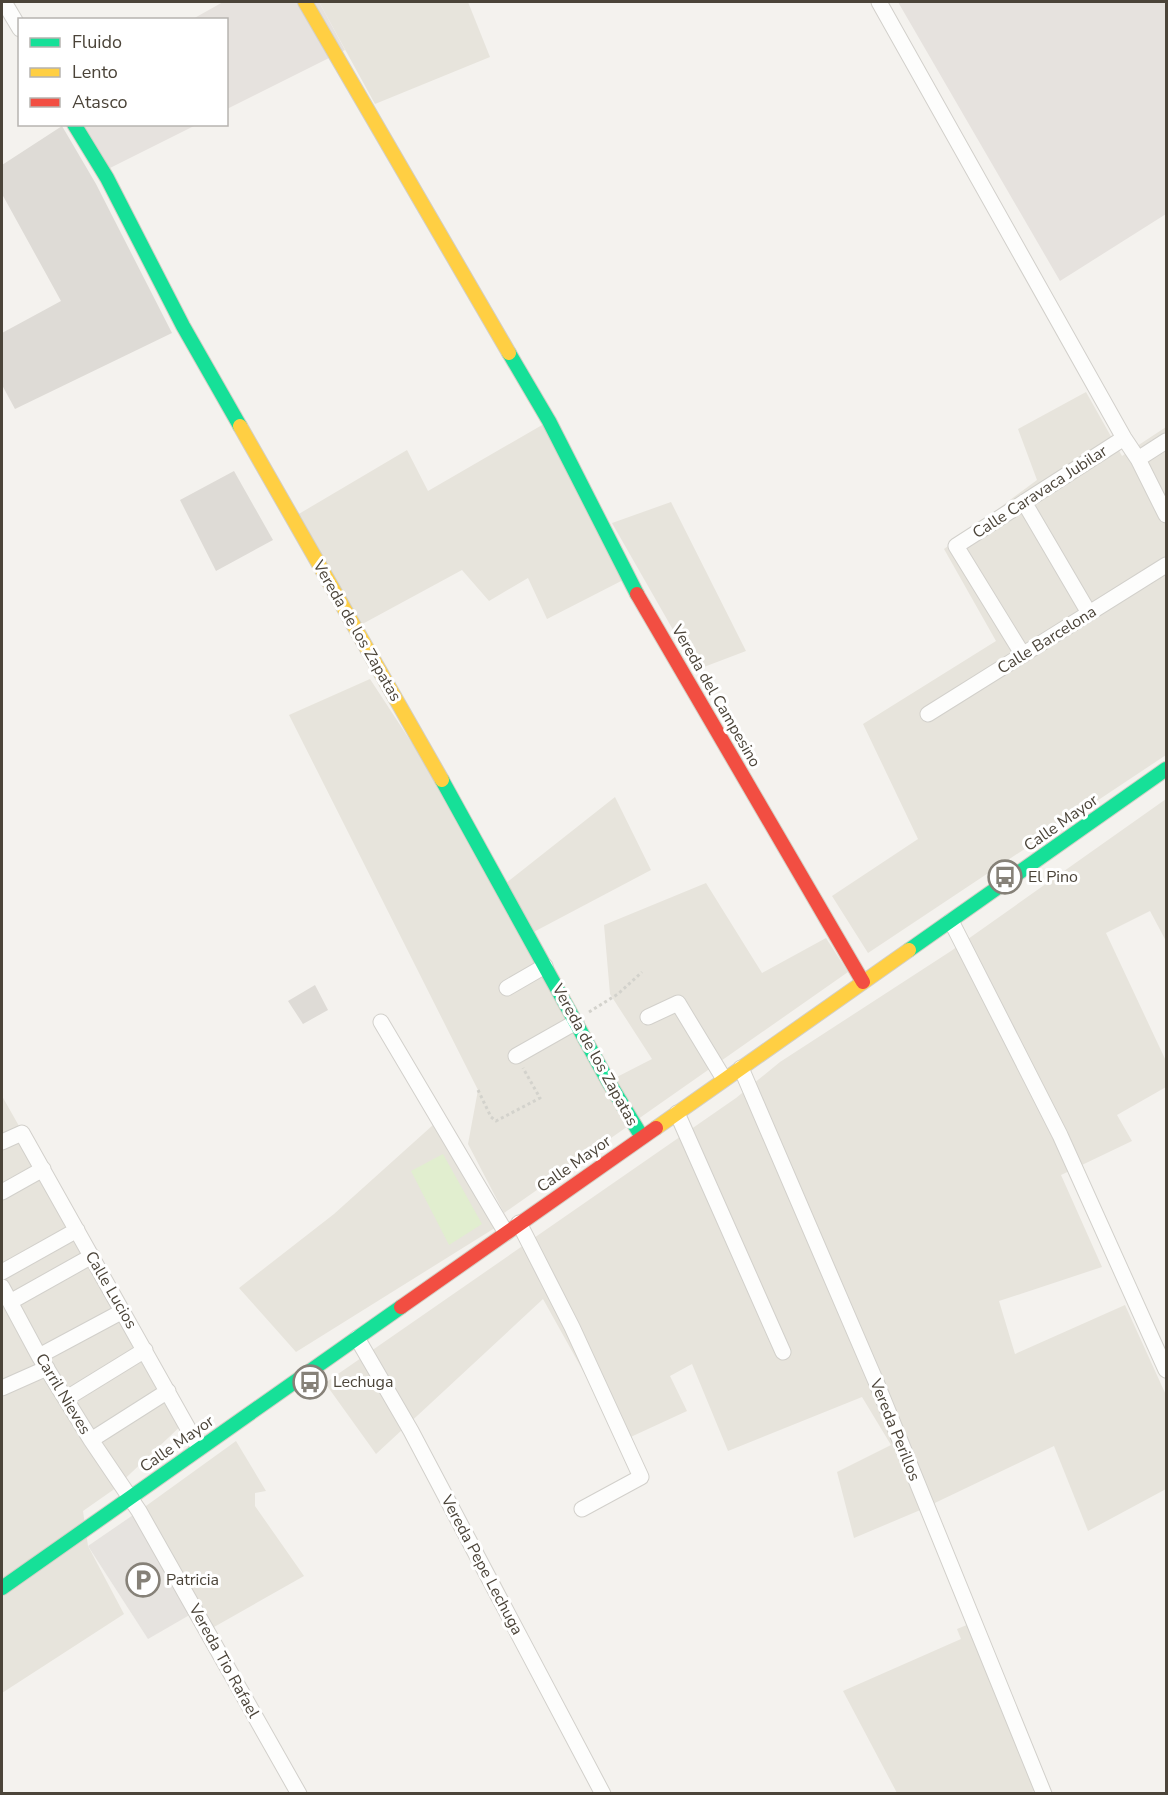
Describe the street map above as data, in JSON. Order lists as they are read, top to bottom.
{
  "streets": {
    "street": [
      "Calle Caravaca Jubilar",
      "Vereda de los Zapatas",
      "Calle Barcelona",
      "Vereda del Campesino",
      "Calle Mayor",
      "Calle Lucios",
      "Carril Nieves",
      "Vereda Perillos",
      "Vereda Pepe Lechuga",
      "Vereda Tio Rafael"
    ]
  },
  "crossings": [
    ["Calle Caravaca Jubilar", "Calle Barcelona"],
    ["Vereda de los Zapatas", "Calle Mayor"],
    ["Vereda del Campesino", "Calle Mayor"],
    ["Calle Mayor", "Calle Lucios"],
    ["Calle Mayor", "Carril Nieves"],
    ["Calle Mayor", "Vereda Perillos"],
    ["Calle Mayor", "Vereda Pepe Lechuga"],
    ["Calle Mayor", "Vereda Tio Rafael"],
    ["Carril Nieves", "Vereda Tio Rafael"]
  ],
  "places": {
    "bus stop": ["El Pino", "Lechuga"],
    "parking": ["Patricia"]
  },
  "legend": ["Fluido", "Lento", "Atasco"]
}
